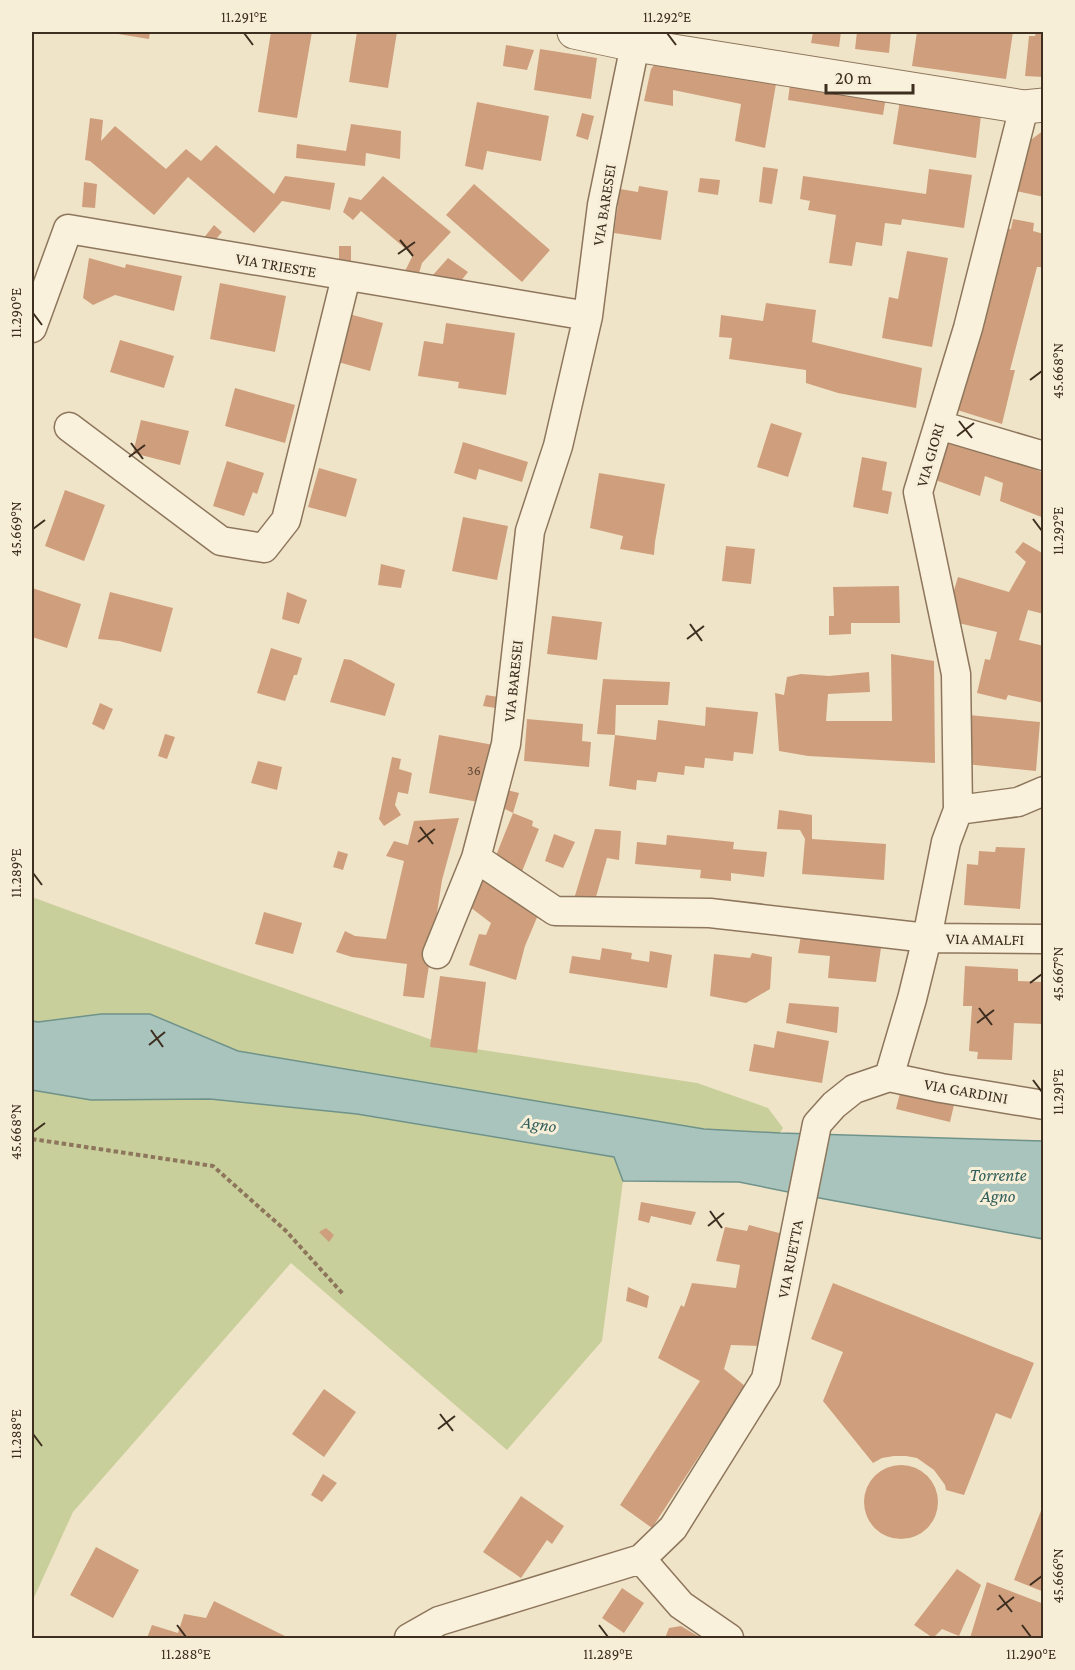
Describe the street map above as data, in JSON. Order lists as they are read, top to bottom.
{
  "streets": {
    "street": [
      "VIA BARESEI",
      "VIA TRIESTE",
      "VIA GIORI",
      "VIA AMALFI",
      "VIA GARDINI",
      "VIA RUETTA"
    ]
  },
  "crossings": [
    ["VIA BARESEI", "VIA TRIESTE"],
    ["VIA GARDINI", "VIA RUETTA"]
  ],
  "water": ["Agno", "Torrente Agno"],
  "house_numbers": ["36"],
  "scale_bar": "20 m",
  "coordinates": [
    "11.291°E",
    "11.292°E",
    "11.290°E",
    "45.668°N",
    "45.669°N",
    "11.289°E",
    "45.667°N",
    "11.288°E",
    "45.666°N"
  ]
}
